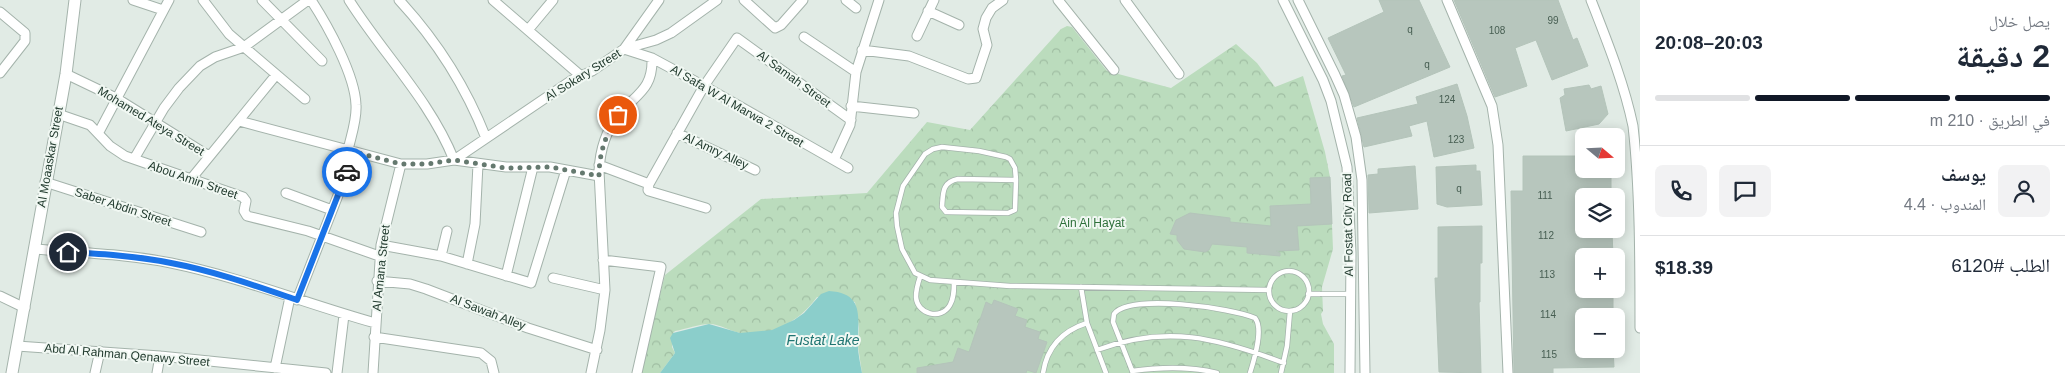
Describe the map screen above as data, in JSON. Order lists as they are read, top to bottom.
{
  "streets": {
    "street": [
      "Al Sokary Street",
      "Al Samah Street",
      "Al Safa W Al Marwa 2 Street",
      "Mohamed Ateya Street",
      "Al Amry Alley",
      "Al Moaaskar Street",
      "Abou Amin Street",
      "Saber Abdin Street",
      "Al Fostat City Road",
      "Al Amana Street",
      "Al Sawah Alley",
      "Abd Al Rahman Qenawy Street"
    ]
  },
  "crossings": [
    ["Al Sokary Street", "Al Safa W Al Marwa 2 Street"],
    ["Al Samah Street", "Al Safa W Al Marwa 2 Street"],
    ["Mohamed Ateya Street", "Al Moaaskar Street"],
    ["Al Moaaskar Street", "Abou Amin Street"],
    ["Al Moaaskar Street", "Saber Abdin Street"],
    ["Al Moaaskar Street", "Abd Al Rahman Qenawy Street"],
    ["Abou Amin Street", "Al Amana Street"],
    ["Al Amana Street", "Al Sawah Alley"]
  ],
  "water": ["Fustat Lake"],
  "parks": ["Ain Al Hayat"],
  "house_numbers": [
    "99",
    "q",
    "108",
    "q",
    "124",
    "123",
    "q",
    "111",
    "112",
    "113",
    "114",
    "115"
  ],
  "north": "right",
  "page": {
    "heading": ["2 دقيقة", "يصل خلال", "20:03–20:08"],
    "panel": [
      "يوسف",
      "المندوب · 4.4",
      "الطلب #6120",
      "$18.39"
    ],
    "bar": "في الطريق · 210 m",
    "map_buttons": ["+", "−"]
  }
}
